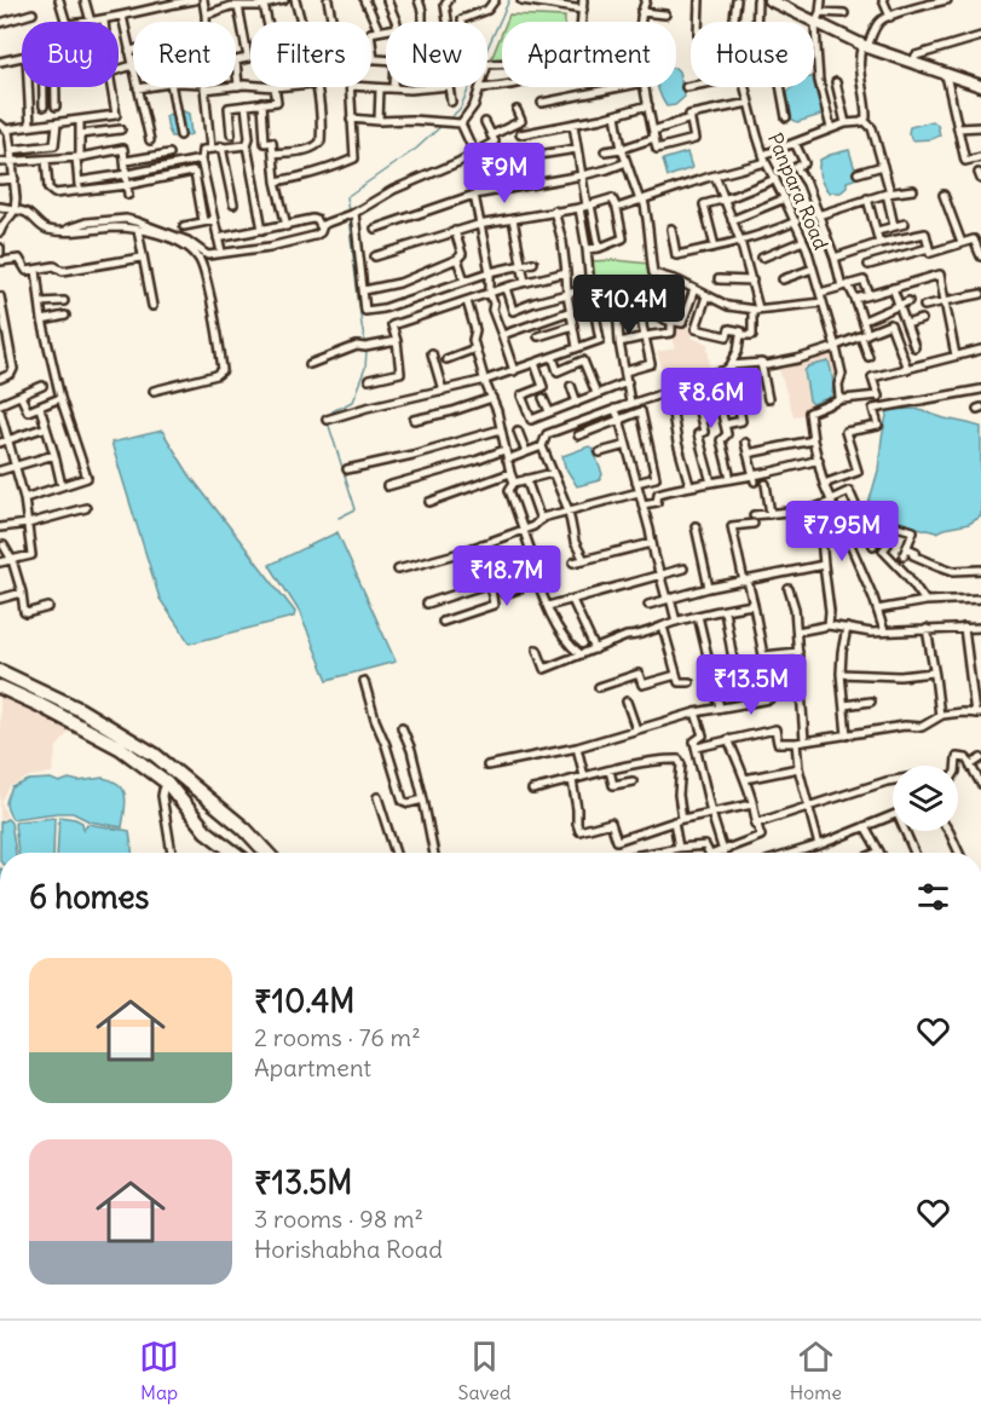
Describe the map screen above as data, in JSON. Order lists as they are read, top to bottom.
{
  "streets": {
    "street": ["Panpara Road"]
  },
  "page": {
    "chip": [
      "Buy",
      "Rent",
      "Filters",
      "New",
      "Apartment",
      "House"
    ],
    "price": [
      "₹9M",
      "₹10.4M",
      "₹8.6M",
      "₹7.95M",
      "₹18.7M",
      "₹13.5M"
    ],
    "heading": "6 homes",
    "list": [
      {
        "name": "₹10.4M",
        "note": "2 rooms · 76 m² · Apartment"
      },
      {
        "name": "₹13.5M",
        "note": "3 rooms · 98 m² · Horishabha Road"
      }
    ],
    "tabs": ["Map", "Saved", "Home"]
  }
}
